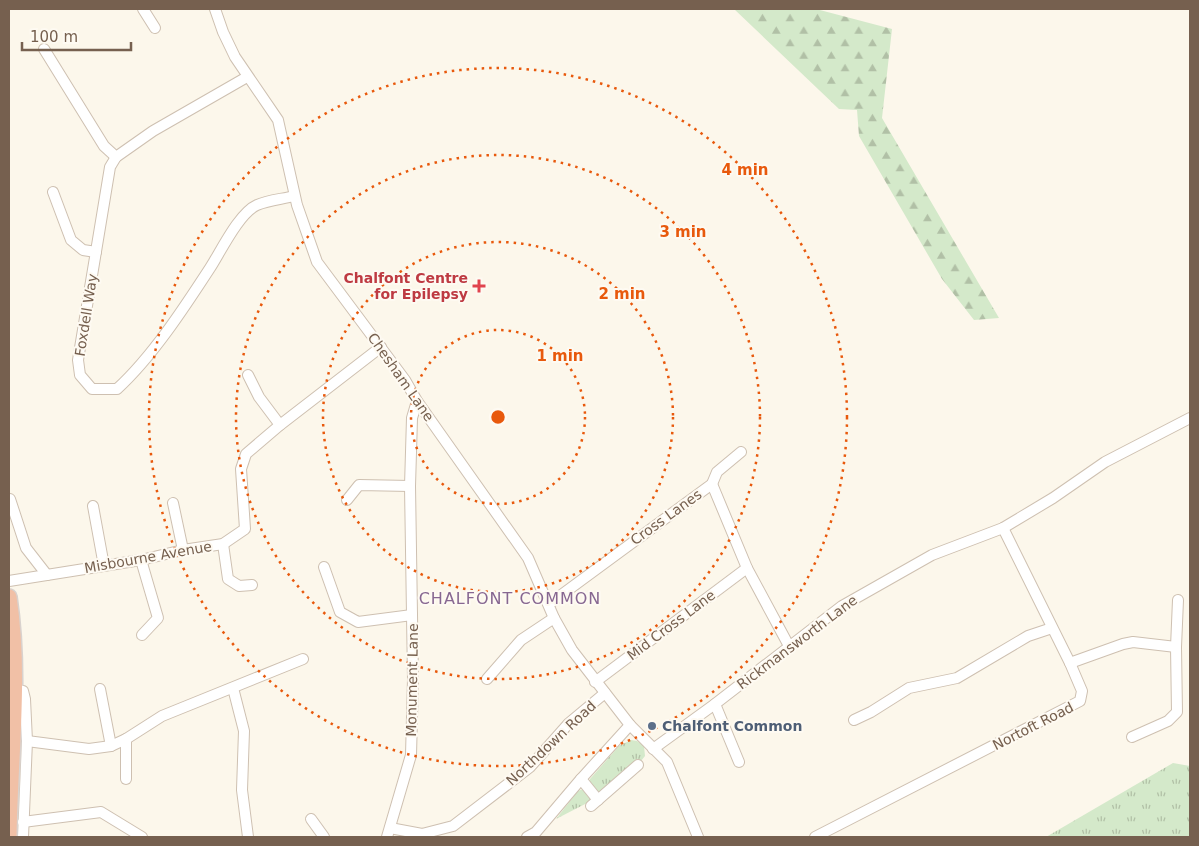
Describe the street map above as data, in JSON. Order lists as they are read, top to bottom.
{
  "streets": {
    "street": [
      "Foxdell Way",
      "Chesham Lane",
      "Cross Lanes",
      "Misbourne Avenue",
      "Mid Cross Lane",
      "Rickmansworth Lane",
      "Monument Lane",
      "Nortoft Road",
      "Northdown Road"
    ]
  },
  "crossings": [
    ["Foxdell Way", "Chesham Lane"],
    ["Chesham Lane", "Cross Lanes"],
    ["Chesham Lane", "Misbourne Avenue"],
    ["Chesham Lane", "Mid Cross Lane"],
    ["Chesham Lane", "Monument Lane"],
    ["Chesham Lane", "Northdown Road"],
    ["Cross Lanes", "Mid Cross Lane"],
    ["Cross Lanes", "Rickmansworth Lane"],
    ["Rickmansworth Lane", "Nortoft Road"],
    ["Monument Lane", "Northdown Road"]
  ],
  "districts": ["CHALFONT COMMON"],
  "places": {
    "health": ["Chalfont Centre for Epilepsy"],
    "other": ["Chalfont Common"]
  },
  "scale_bar": "100 m",
  "rings": [
    "4 min",
    "3 min",
    "2 min",
    "1 min"
  ]
}
